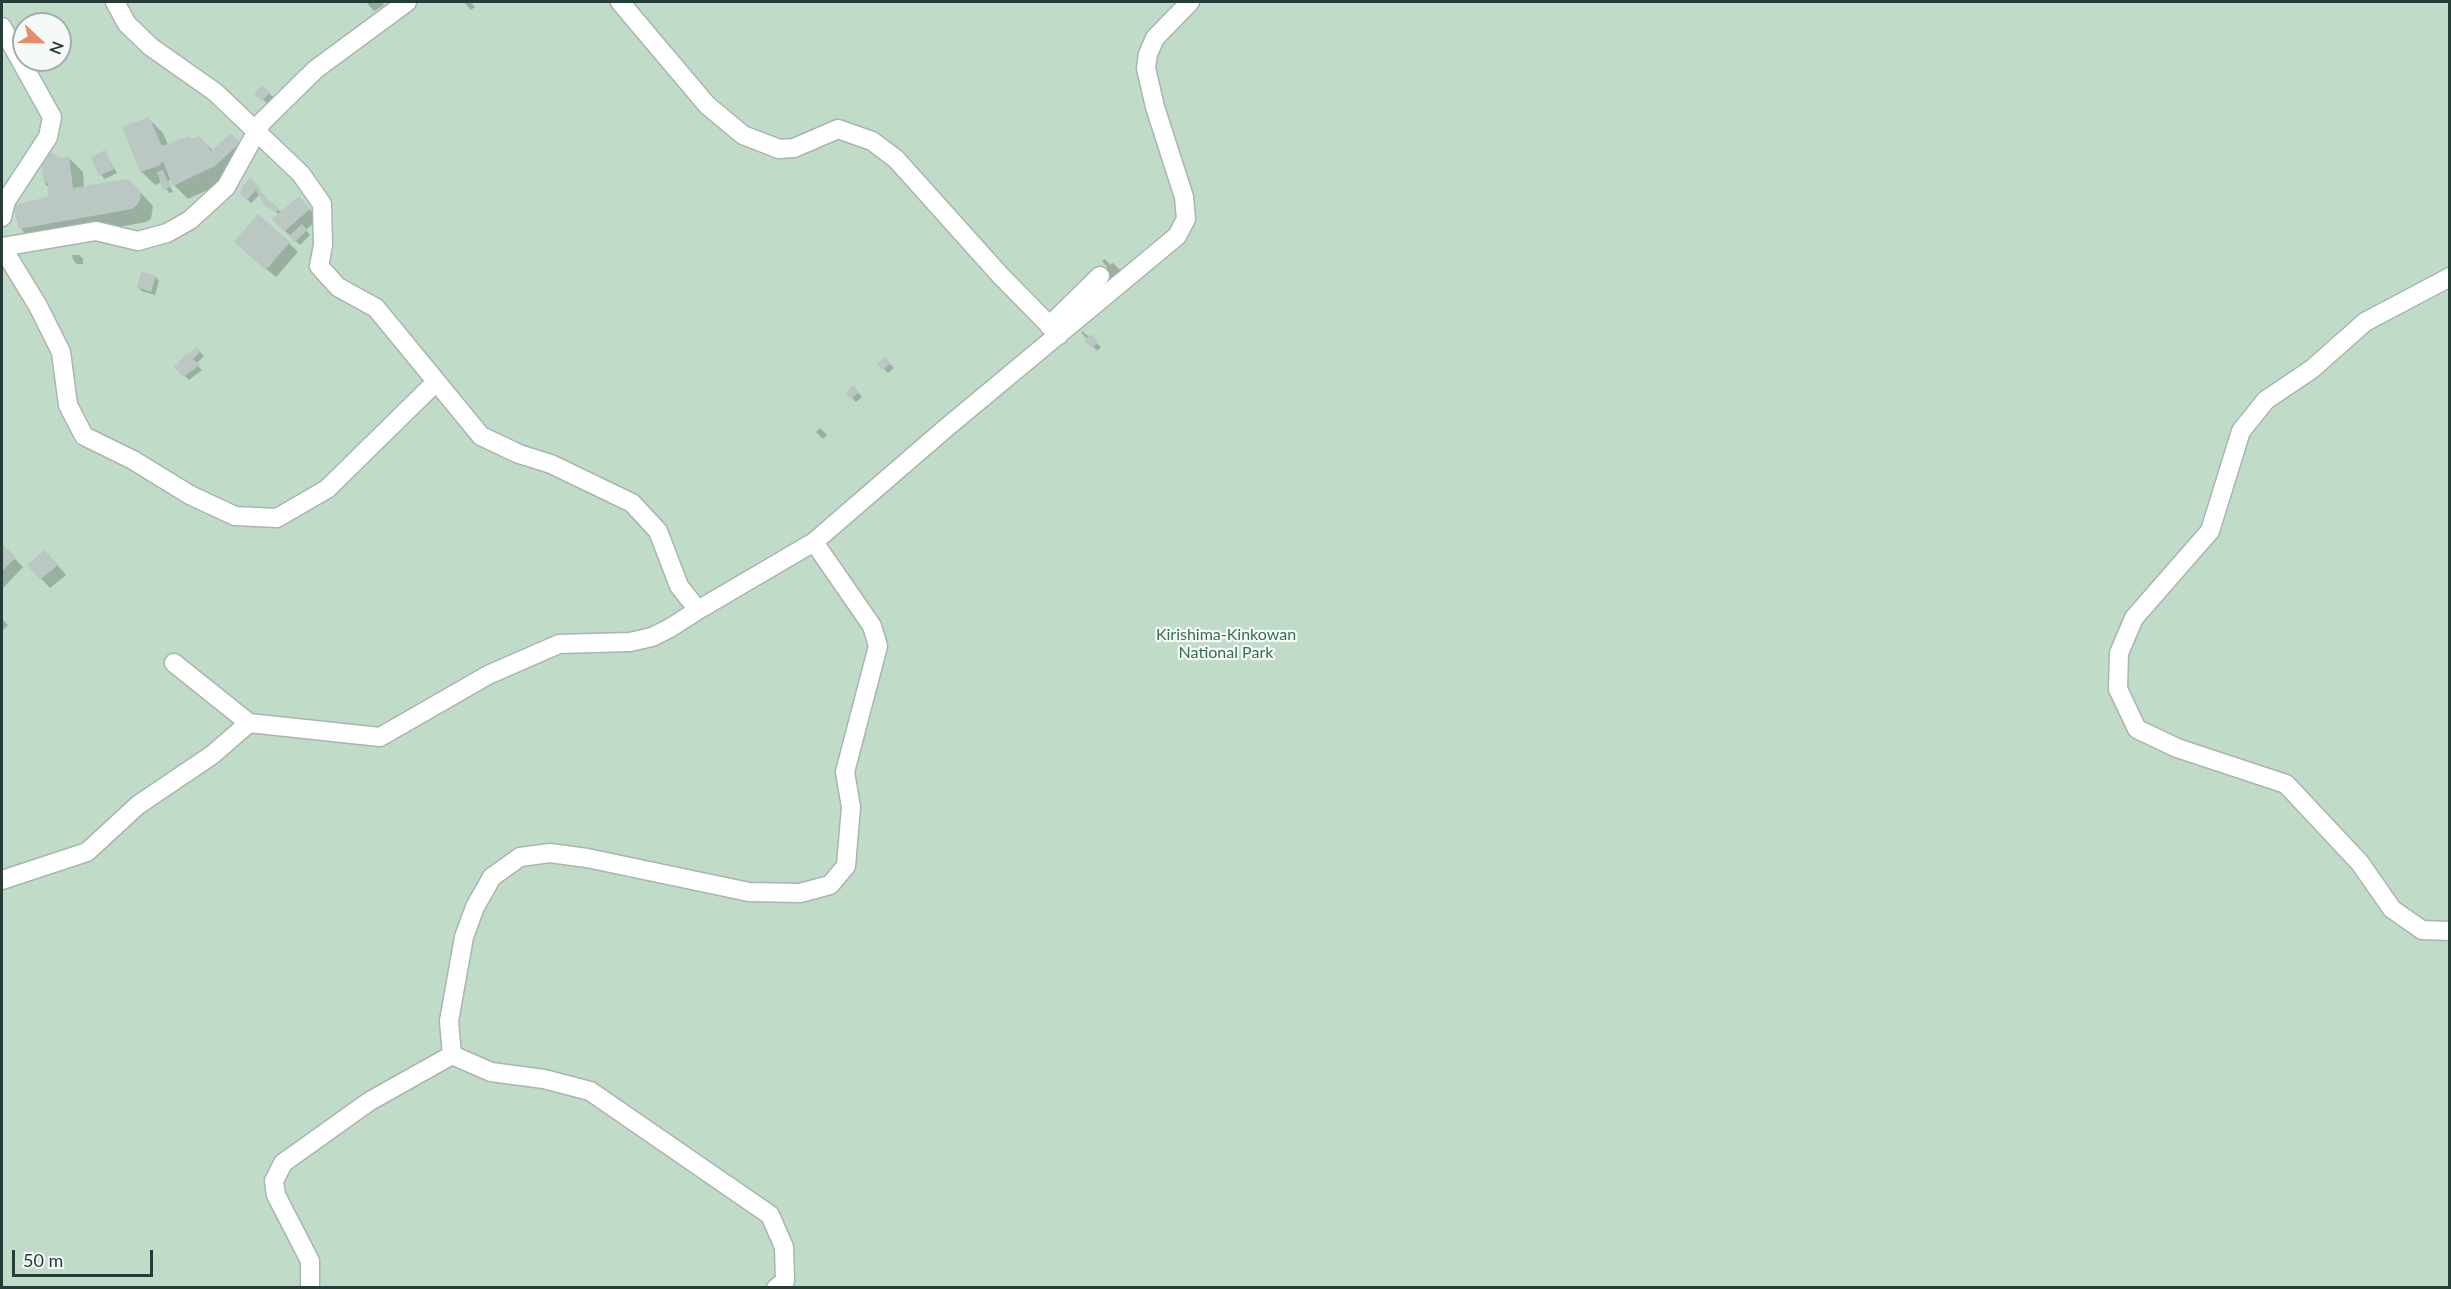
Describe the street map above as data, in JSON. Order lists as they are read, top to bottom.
{
  "parks": ["Kirishima-Kinkowan National Park"],
  "scale_bar": "50 m",
  "north": "right"
}
